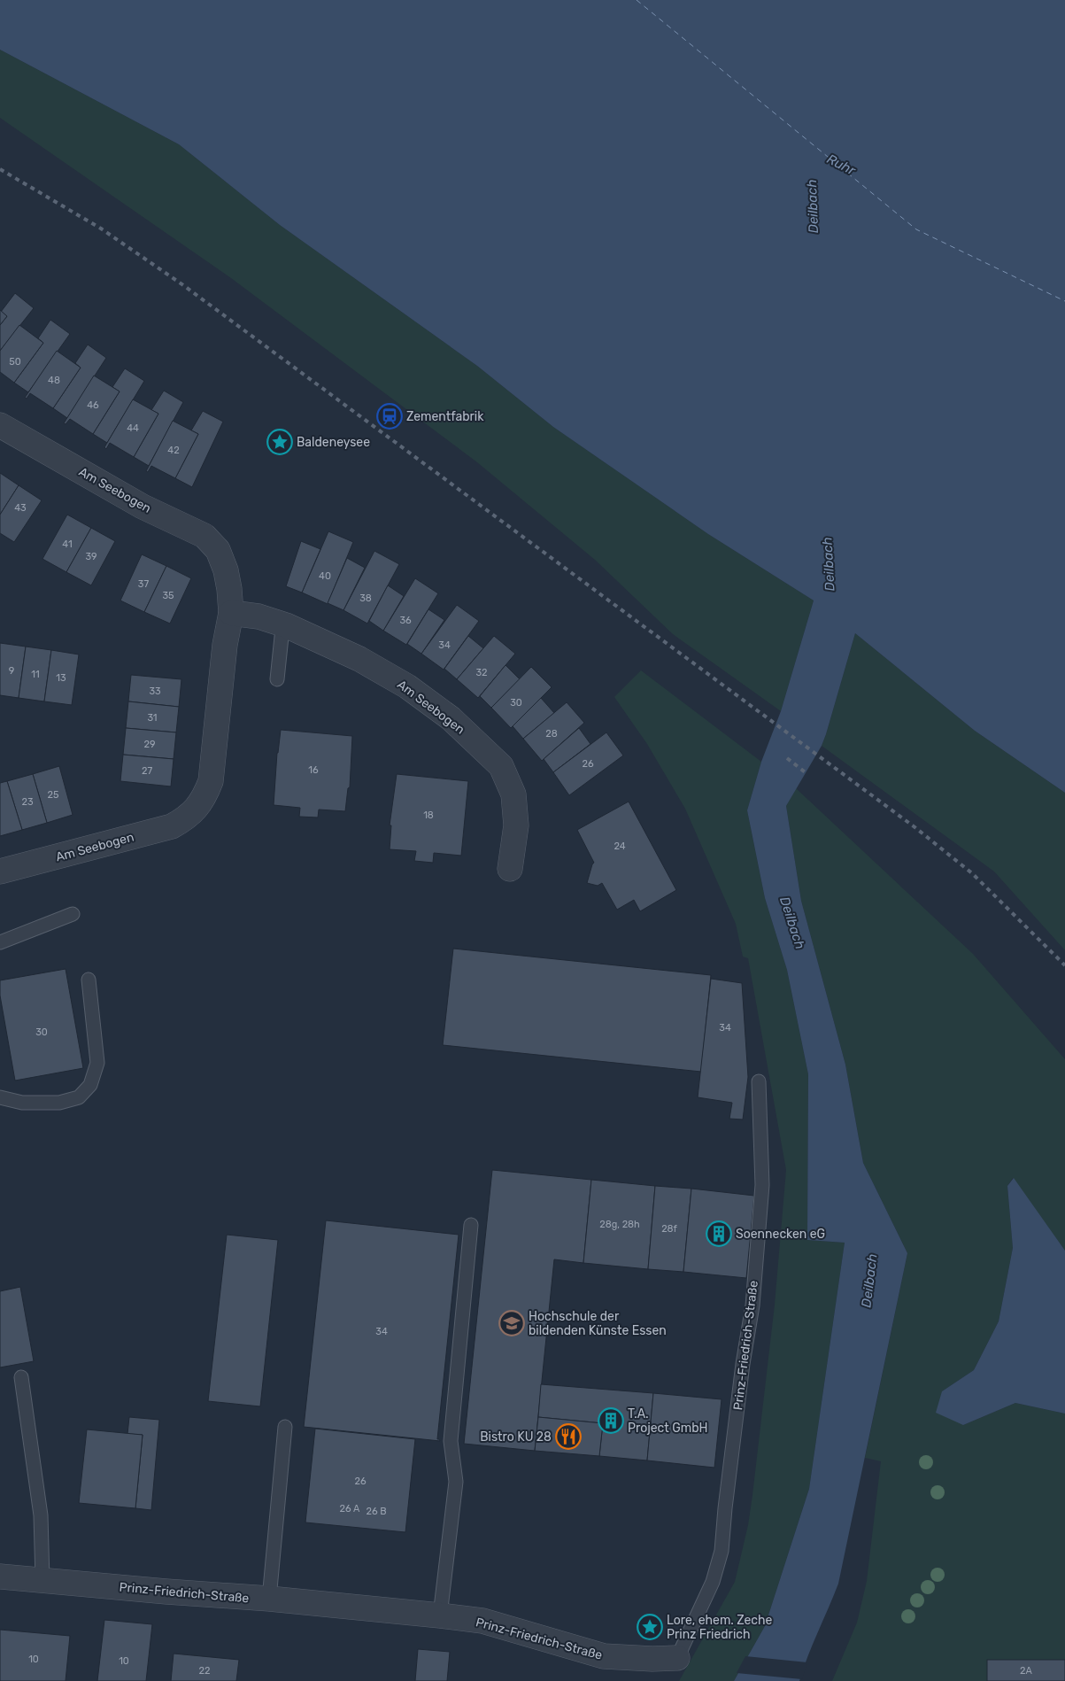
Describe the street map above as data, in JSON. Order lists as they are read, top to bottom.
{
  "streets": {
    "street": ["Am Seebogen", "Prinz-Friedrich-Straße"]
  },
  "water": ["Ruhr", "Deilbach"],
  "places": {
    "station": ["Zementfabrik"],
    "place": ["Baldeneysee", "Lore, ehem. Zeche Prinz Friedrich"],
    "building": ["Soennecken eG", "T.A. Project GmbH"],
    "school or university": ["Hochschule der bildenden Künste Essen"],
    "restaurant": ["Bistro KU 28"]
  },
  "house_numbers": [
    "50",
    "48",
    "46",
    "44",
    "42",
    "43",
    "41",
    "39",
    "40",
    "37",
    "35",
    "38",
    "36",
    "34",
    "9",
    "32",
    "11",
    "13",
    "33",
    "30",
    "31",
    "28",
    "29",
    "26",
    "16",
    "27",
    "25",
    "23",
    "18",
    "24",
    "34",
    "30",
    "28g, 28h",
    "28f",
    "34",
    "26",
    "26 A",
    "26 B",
    "10",
    "10",
    "22",
    "2A"
  ]
}
